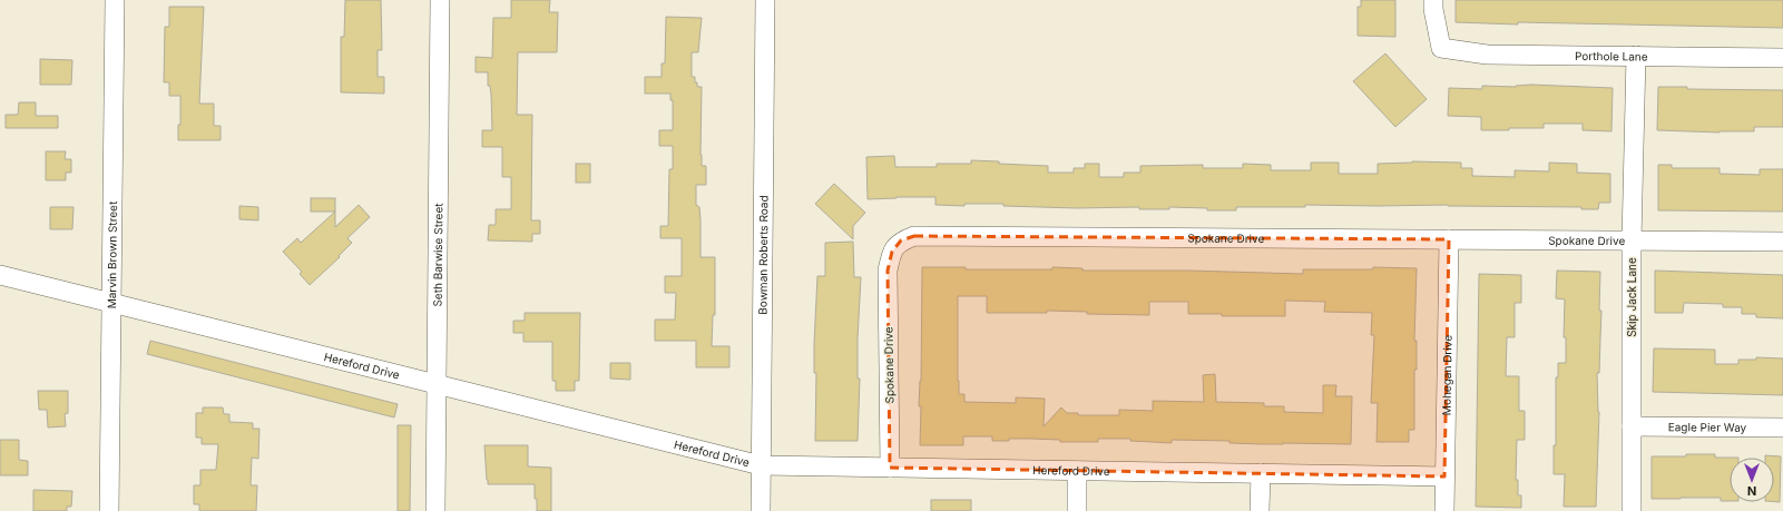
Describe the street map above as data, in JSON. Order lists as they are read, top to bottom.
{
  "streets": {
    "street": [
      "Porthole Lane",
      "Spokane Drive",
      "Bowman Roberts Road",
      "Marvin Brown Street",
      "Seth Barwise Street",
      "Skip Jack Lane",
      "Hereford Drive",
      "Mohegan Drive",
      "Eagle Pier Way"
    ]
  },
  "crossings": [
    ["Porthole Lane", "Skip Jack Lane"],
    ["Spokane Drive", "Skip Jack Lane"],
    ["Spokane Drive", "Hereford Drive"],
    ["Spokane Drive", "Mohegan Drive"],
    ["Bowman Roberts Road", "Hereford Drive"],
    ["Marvin Brown Street", "Hereford Drive"],
    ["Seth Barwise Street", "Hereford Drive"],
    ["Skip Jack Lane", "Eagle Pier Way"],
    ["Hereford Drive", "Mohegan Drive"]
  ],
  "north": "bottom"
}
